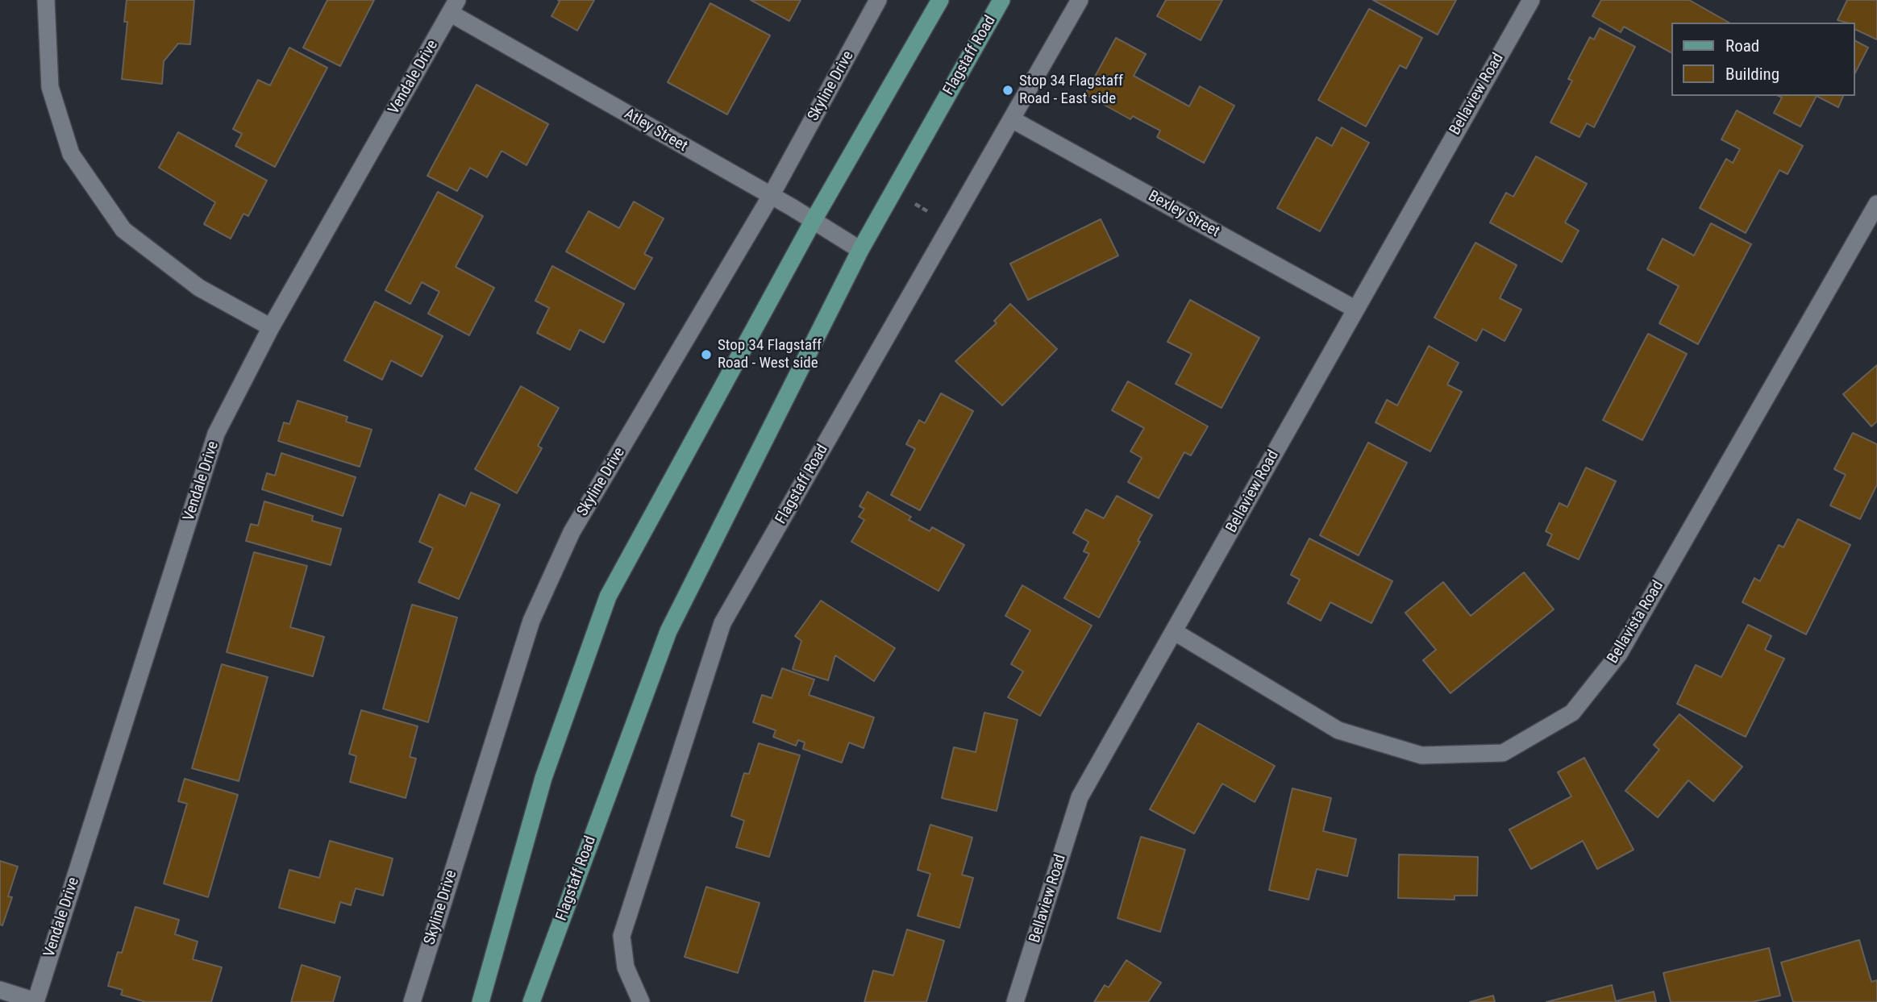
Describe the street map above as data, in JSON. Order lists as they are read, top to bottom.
{
  "streets": {
    "main road": ["Flagstaff Road"],
    "street": [
      "Vendale Drive",
      "Skyline Drive",
      "Bellaview Road",
      "Atley Street",
      "Bexley Street",
      "Bellavista Road"
    ]
  },
  "crossings": [
    ["Flagstaff Road", "Atley Street"],
    ["Flagstaff Road", "Bexley Street"],
    ["Vendale Drive", "Atley Street"],
    ["Skyline Drive", "Atley Street"],
    ["Bellaview Road", "Bexley Street"],
    ["Bellaview Road", "Bellavista Road"]
  ],
  "places": ["Stop 34 Flagstaff Road - East side", "Stop 34 Flagstaff Road - West side"],
  "legend": ["Road", "Building"]
}
